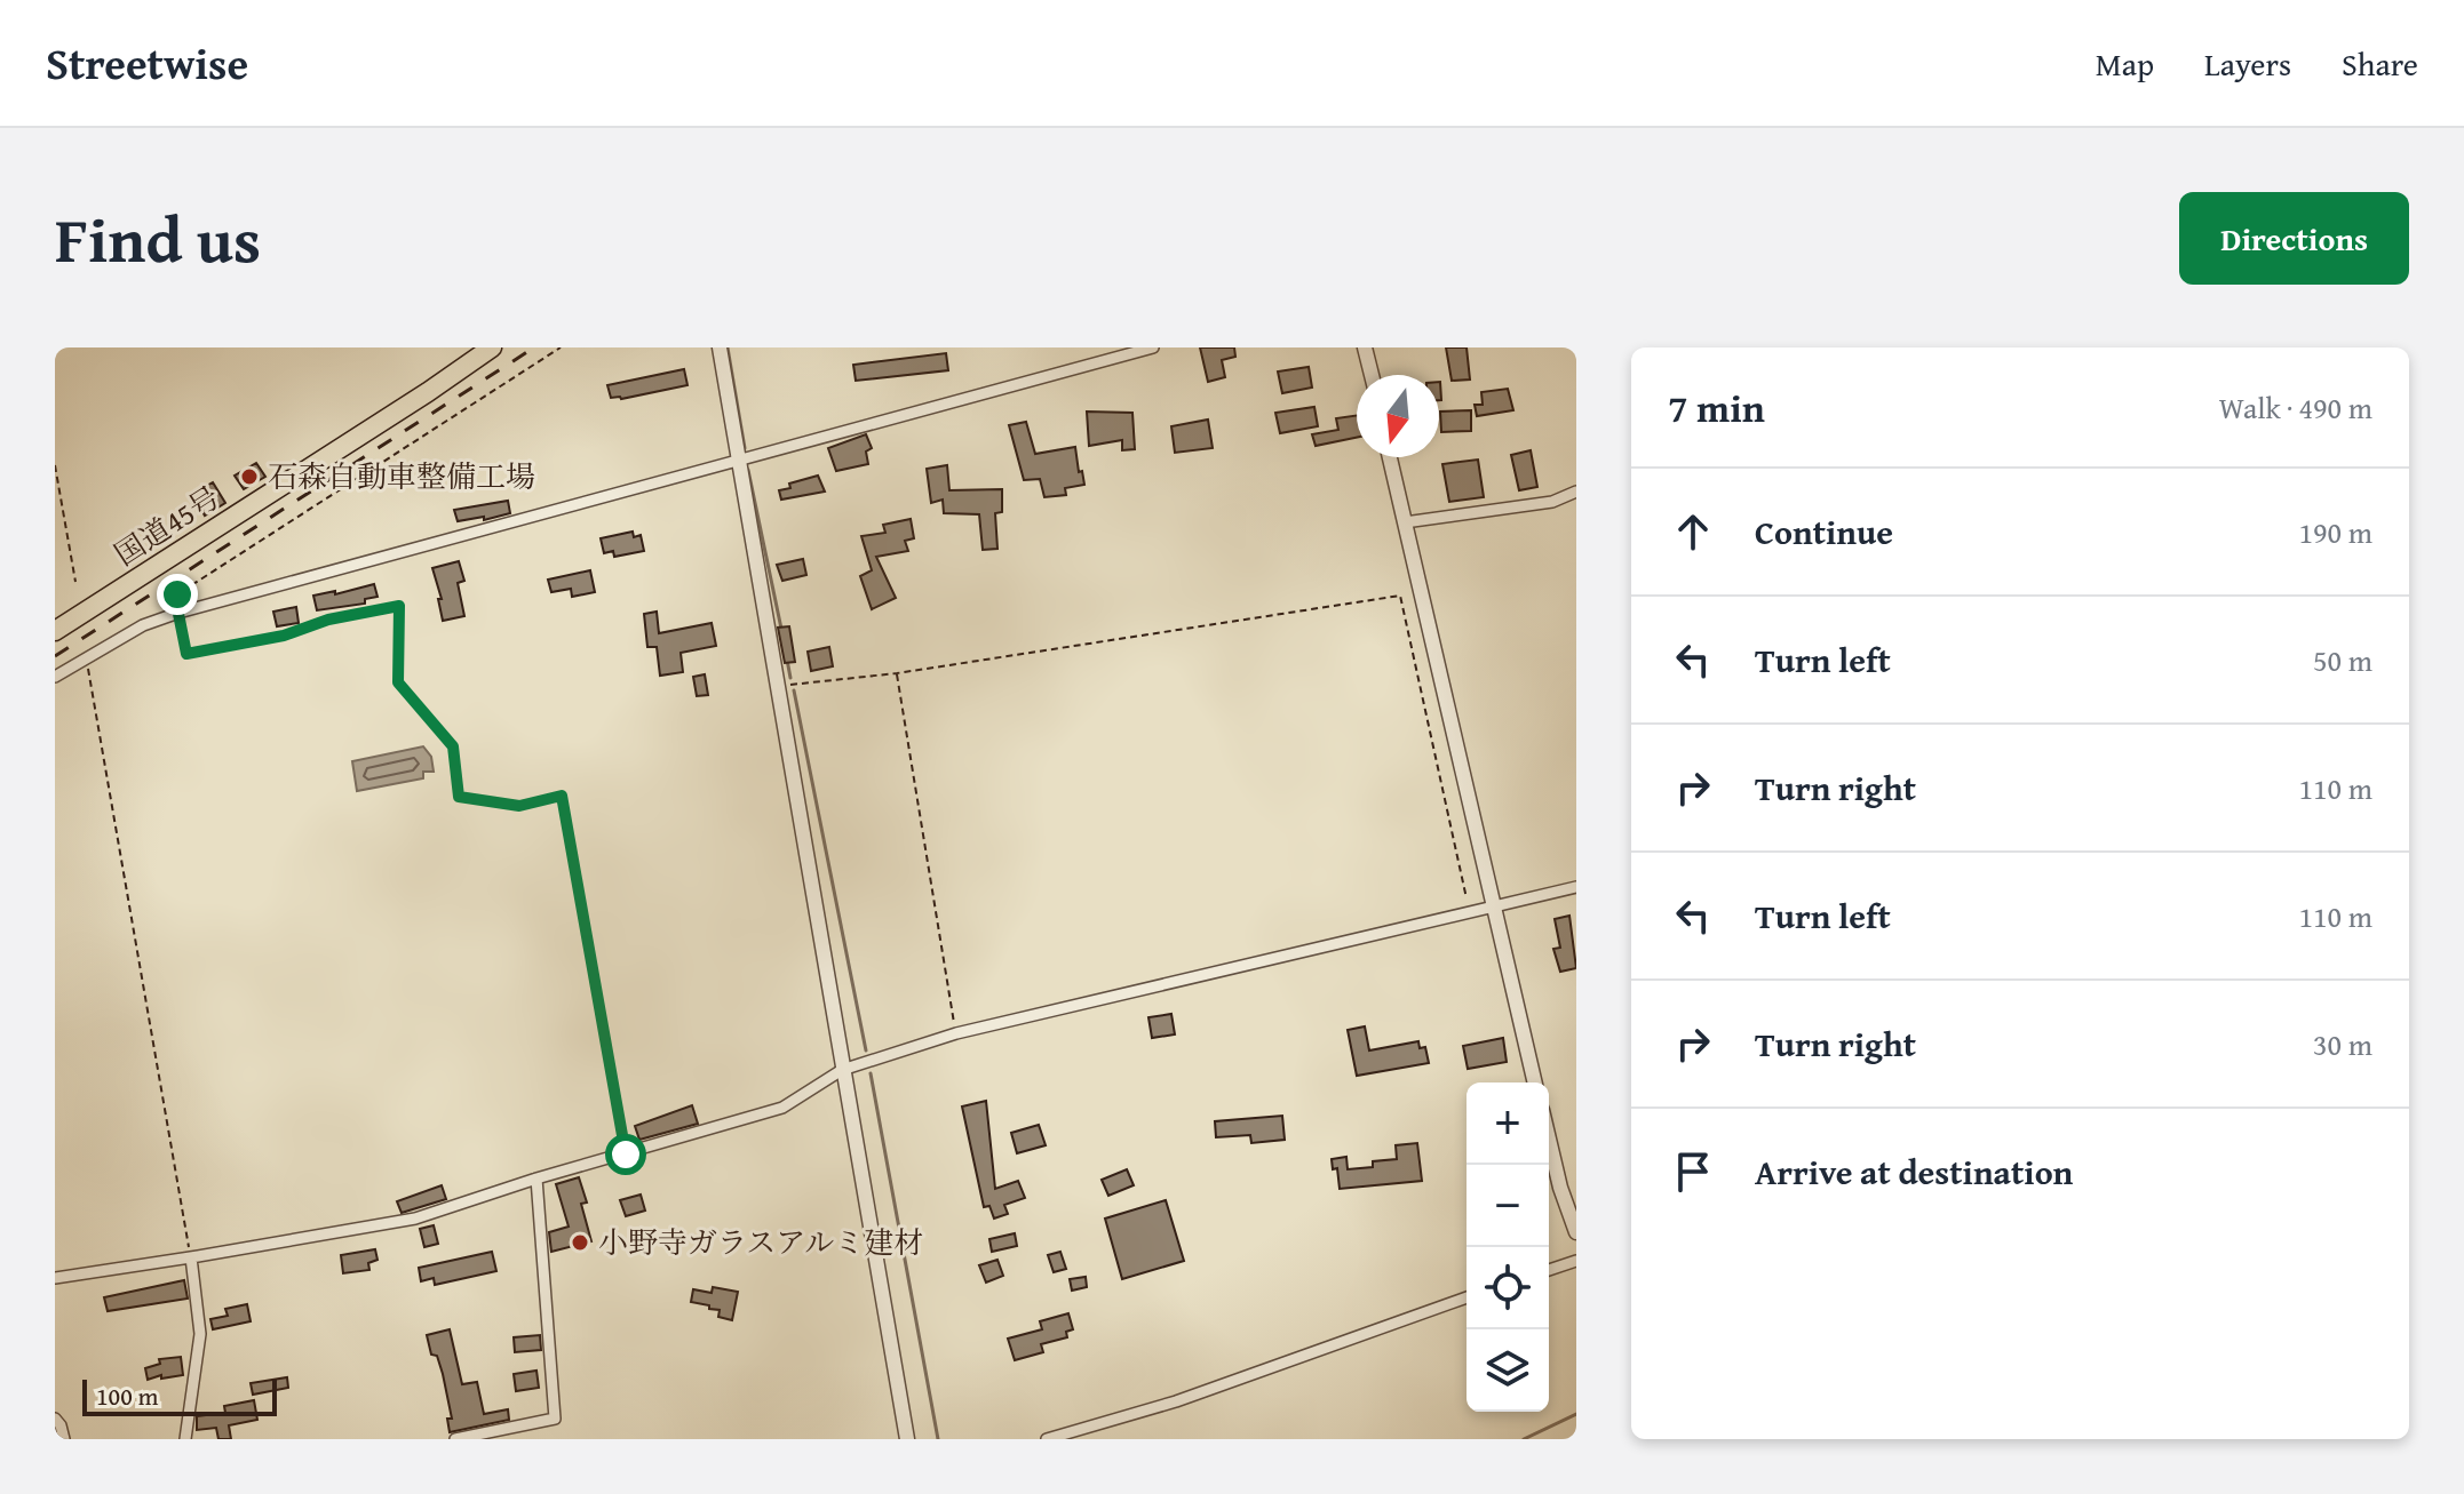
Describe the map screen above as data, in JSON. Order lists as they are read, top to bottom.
{
  "streets": {
    "highway": ["国道45号"]
  },
  "places": ["石森自動車整備工場", "小野寺ガラスアルミ建材"],
  "scale_bar": "100 m",
  "north": "bottom",
  "page": {
    "header": "Streetwise",
    "nav": ["Map", "Layers", "Share"],
    "title": "Find us",
    "buttons": "Directions",
    "heading": ["7 min", "Walk · 490 m"],
    "list": [
      ["Continue", "190 m"],
      ["Turn left", "50 m"],
      ["Turn right", "110 m"],
      ["Turn left", "110 m"],
      ["Turn right", "30 m"],
      "Arrive at destination"
    ],
    "map_buttons": ["+", "−"],
    "scale": "100 m"
  }
}
